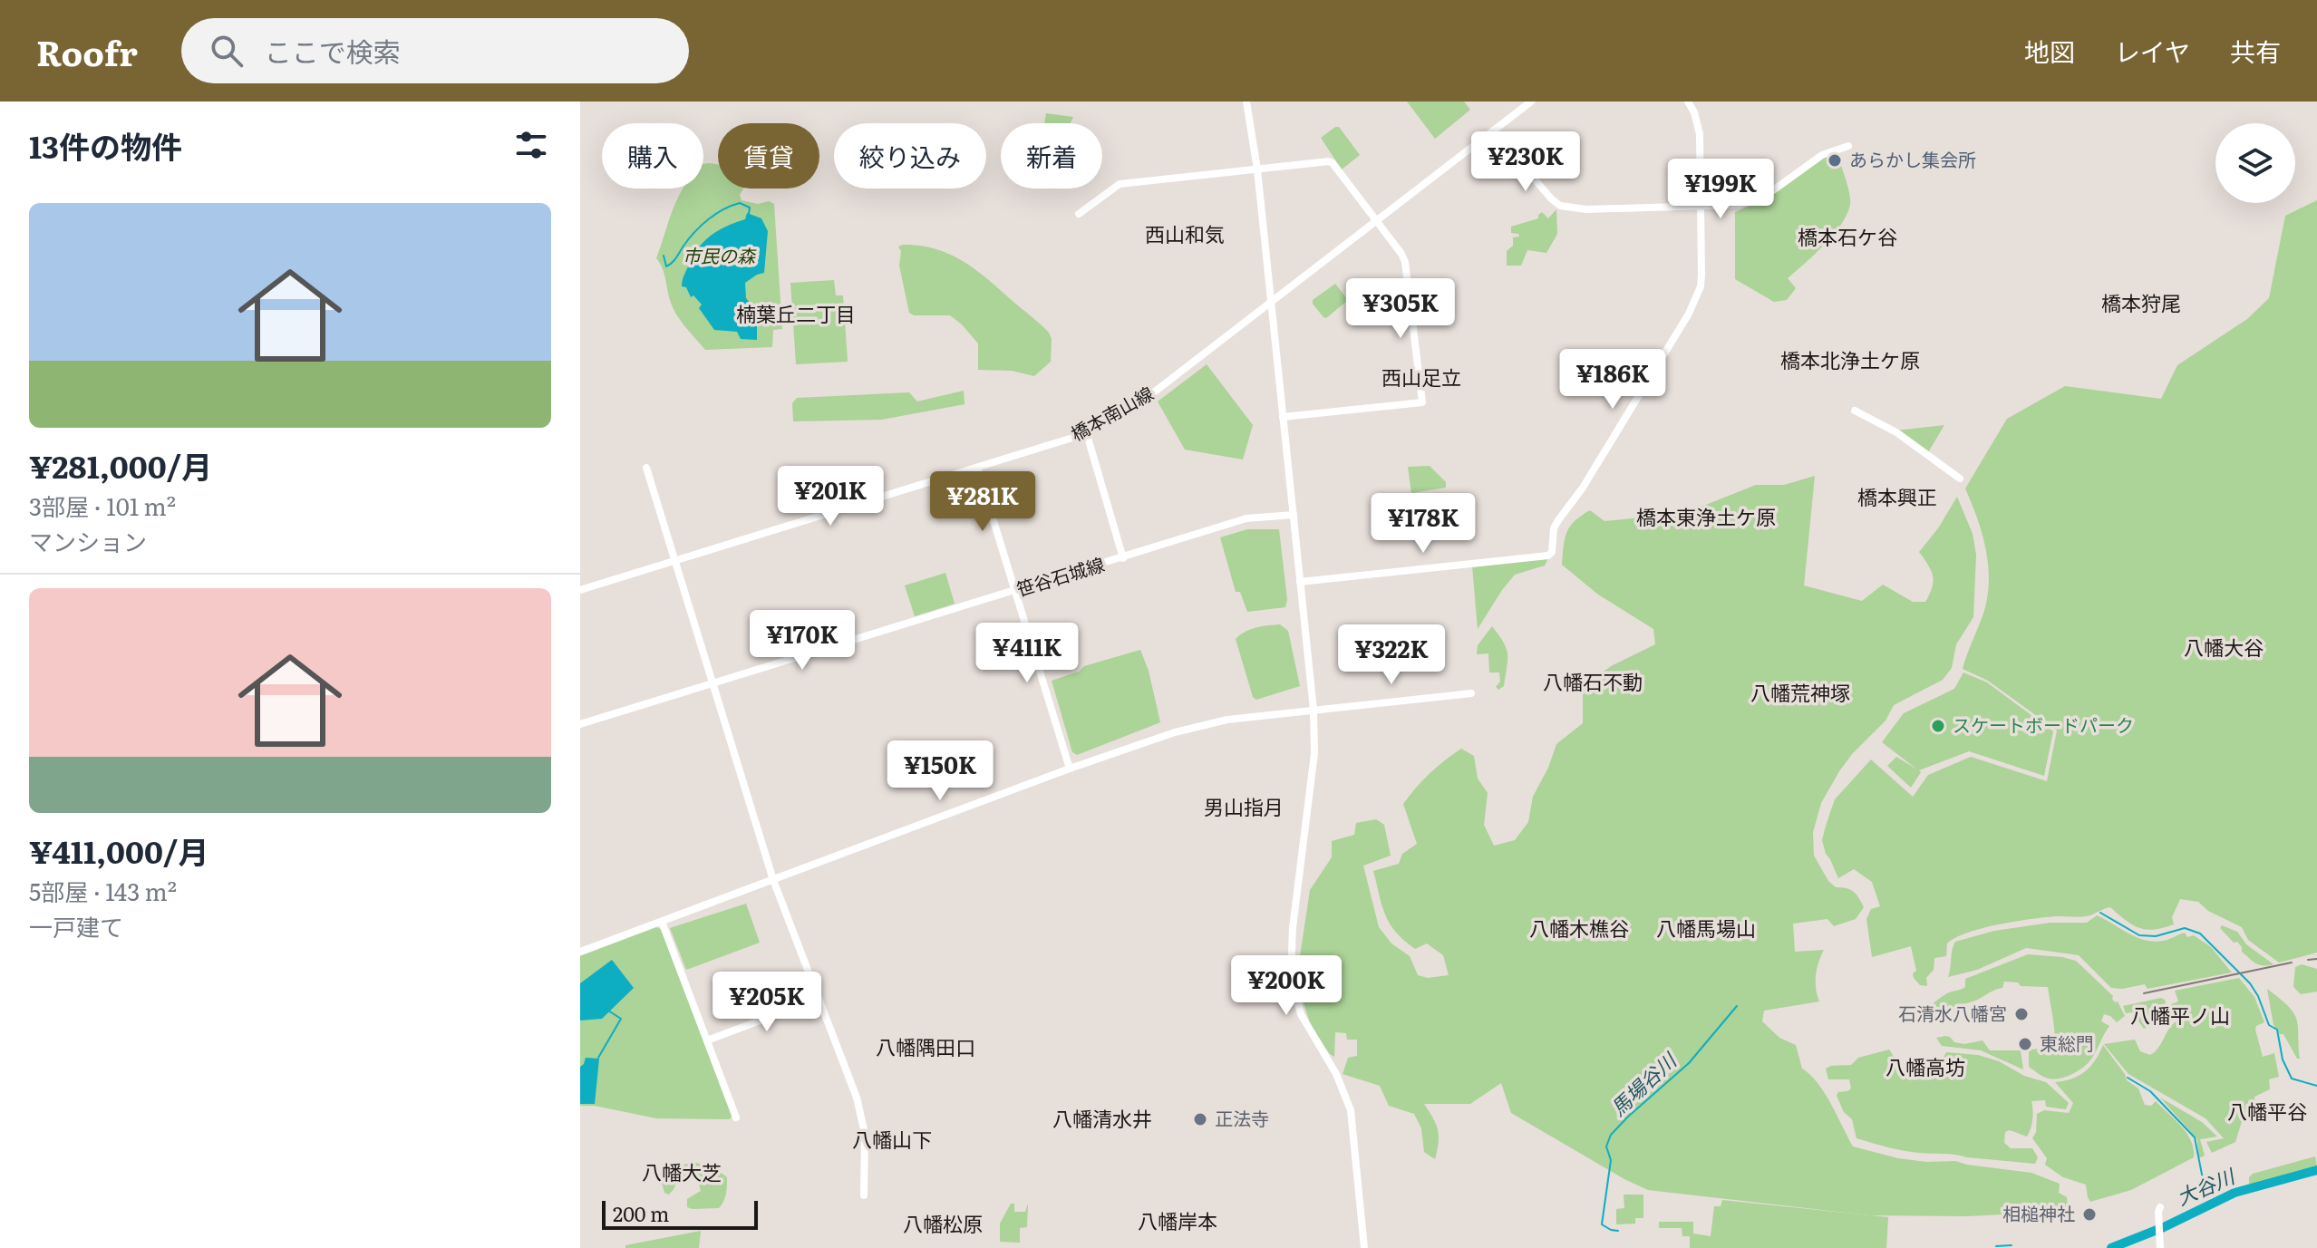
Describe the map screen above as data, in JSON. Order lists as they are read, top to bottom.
{
  "streets": {
    "street": ["橋本南山線", "笹谷石城線"]
  },
  "districts": [
    "西山和気",
    "橋本石ケ谷",
    "橋本狩尾",
    "楠葉丘二丁目",
    "橋本北浄土ケ原",
    "西山足立",
    "橋本興正",
    "橋本東浄土ケ原",
    "八幡大谷",
    "八幡石不動",
    "八幡荒神塚",
    "男山指月",
    "八幡木樵谷",
    "八幡馬場山",
    "八幡平ノ山",
    "八幡隅田口",
    "八幡高坊",
    "八幡平谷",
    "八幡清水井",
    "八幡山下",
    "八幡大芝",
    "八幡岸本",
    "八幡松原"
  ],
  "water": ["馬場谷川", "大谷川"],
  "parks": ["市民の森"],
  "places": [
    "あらかし集会所",
    "スケートボードパーク",
    "石清水八幡宮",
    "東総門",
    "正法寺",
    "相槌神社"
  ],
  "scale_bar": "200 m",
  "page": {
    "header": "Roofr",
    "search": "ここで検索",
    "nav": ["地図", "レイヤ", "共有"],
    "heading": "13件の物件",
    "chip": [
      "購入",
      "賃貸",
      "絞り込み",
      "新着"
    ],
    "price": [
      "¥230K",
      "¥199K",
      "¥305K",
      "¥186K",
      "¥201K",
      "¥281K",
      "¥178K",
      "¥170K",
      "¥411K",
      "¥322K",
      "¥150K",
      "¥200K",
      "¥205K"
    ],
    "list": [
      {
        "name": "¥281,000/月",
        "note": "3部屋 · 101 m² · マンション"
      },
      {
        "name": "¥411,000/月",
        "note": "5部屋 · 143 m² · 一戸建て"
      }
    ],
    "scale": "200 m"
  }
}
